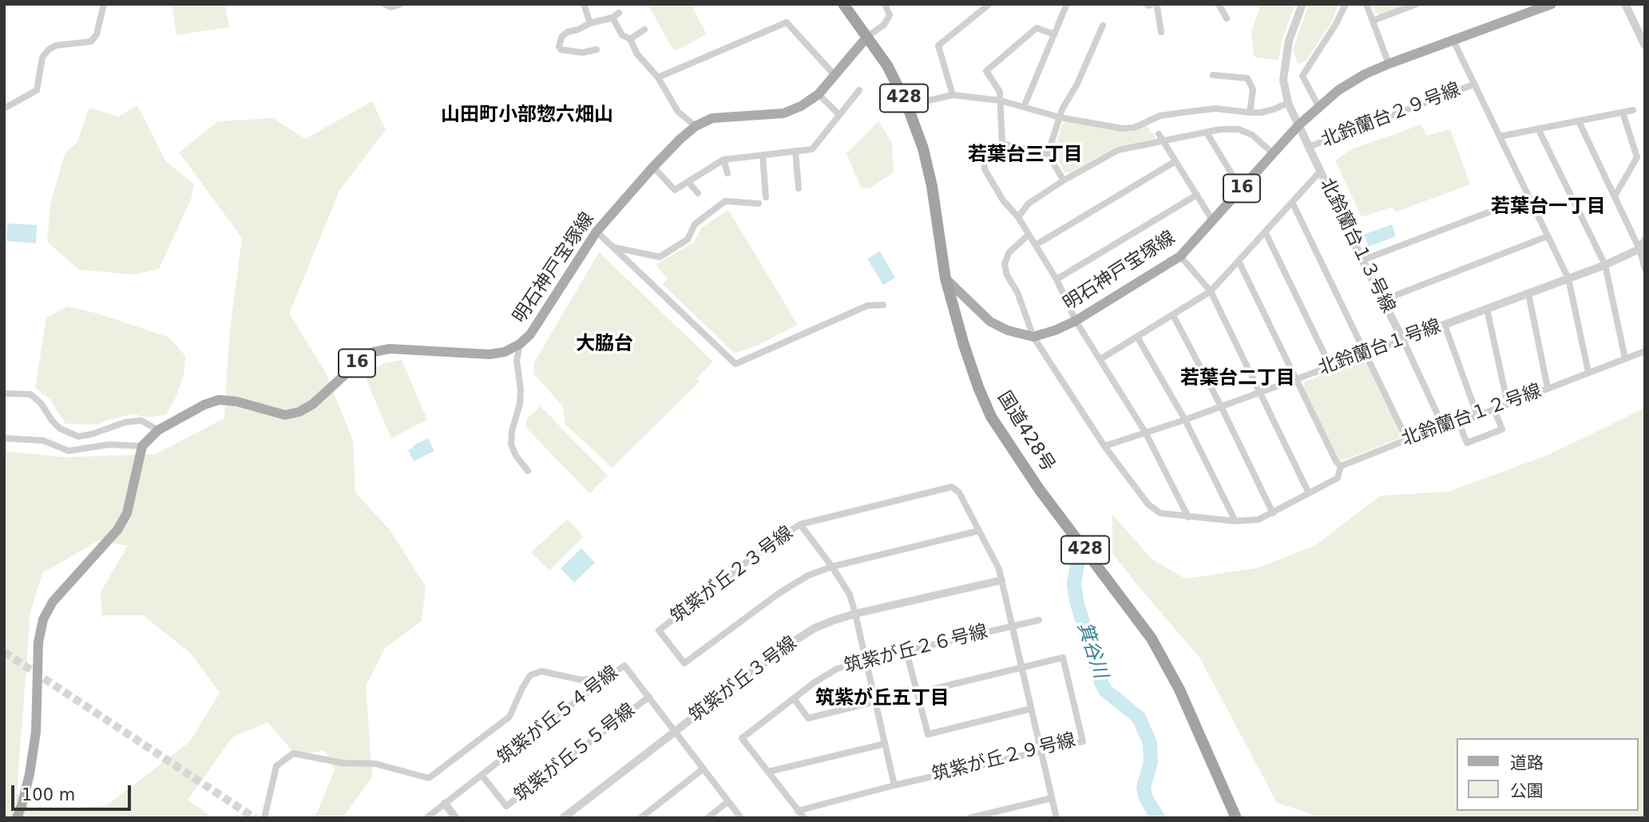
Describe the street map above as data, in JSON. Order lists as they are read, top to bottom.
{
  "streets": {
    "highway": ["428", "国道428号"],
    "main road": ["16", "明石神戸宝塚線"],
    "street": [
      "北鈴蘭台２９号線",
      "北鈴蘭台１３号線",
      "北鈴蘭台１号線",
      "北鈴蘭台１２号線",
      "筑紫が丘２３号線",
      "筑紫が丘２６号線",
      "筑紫が丘３号線",
      "筑紫が丘５４号線",
      "筑紫が丘５５号線",
      "筑紫が丘２９号線"
    ]
  },
  "crossings": [
    ["北鈴蘭台２９号線", "北鈴蘭台１３号線"],
    ["北鈴蘭台１３号線", "明石神戸宝塚線"],
    ["北鈴蘭台１３号線", "北鈴蘭台１号線"],
    ["北鈴蘭台１３号線", "北鈴蘭台１２号線"],
    ["明石神戸宝塚線", "国道428号"],
    ["北鈴蘭台１号線", "北鈴蘭台１２号線"],
    ["筑紫が丘２３号線", "筑紫が丘２６号線"],
    ["筑紫が丘２３号線", "筑紫が丘３号線"],
    ["筑紫が丘２３号線", "筑紫が丘２９号線"],
    ["筑紫が丘２６号線", "筑紫が丘２９号線"],
    ["筑紫が丘３号線", "筑紫が丘５４号線"],
    ["筑紫が丘５４号線", "筑紫が丘５５号線"]
  ],
  "districts": [
    "山田町小部惣六畑山",
    "若葉台三丁目",
    "若葉台一丁目",
    "大脇台",
    "若葉台二丁目",
    "筑紫が丘五丁目"
  ],
  "water": ["箕谷川"],
  "legend": ["道路", "公園"],
  "scale_bar": "100 m"
}
